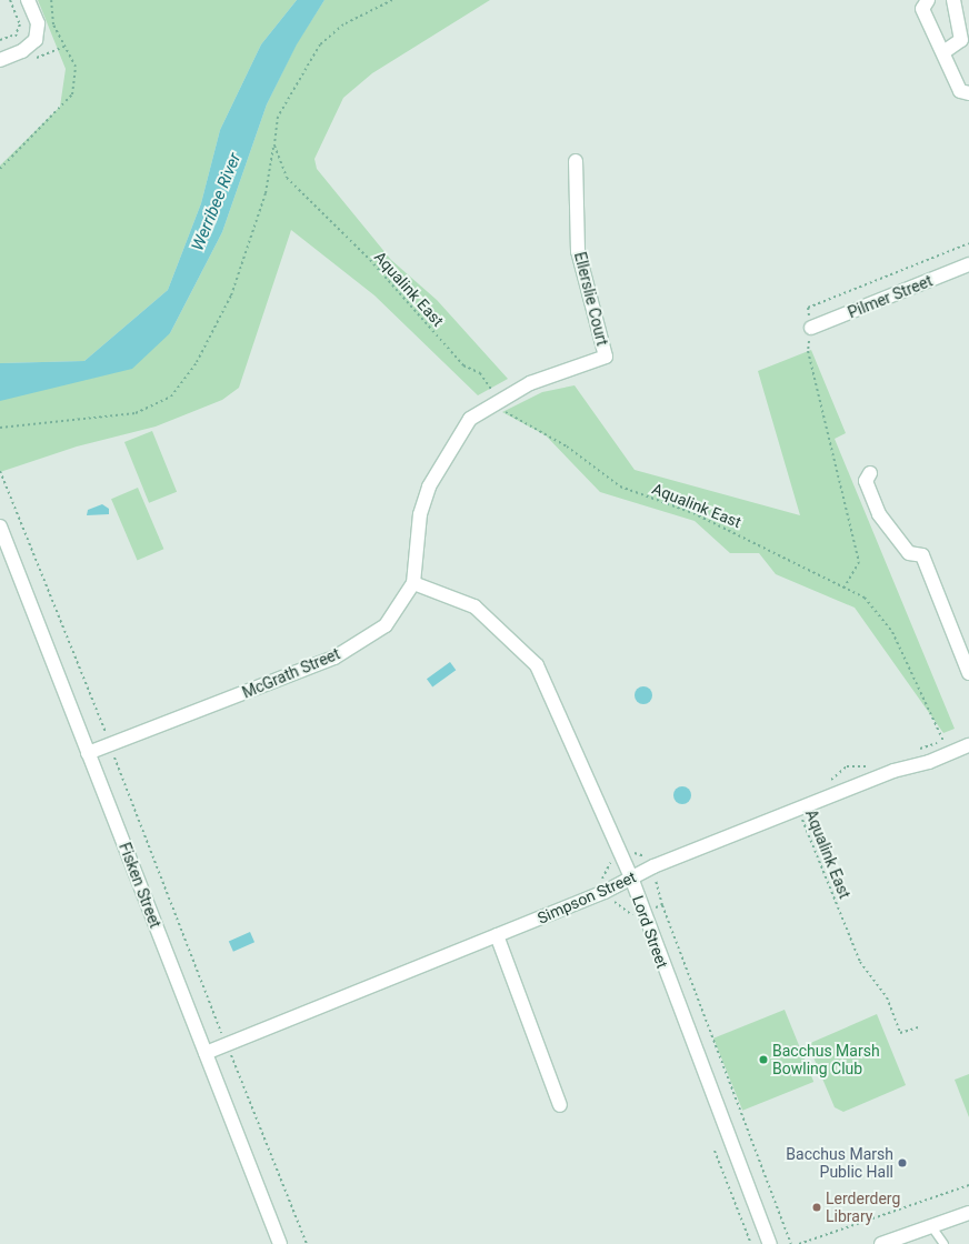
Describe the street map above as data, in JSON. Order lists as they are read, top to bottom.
{
  "streets": {
    "street": [
      "Pilmer Street",
      "Ellerslie Court",
      "McGrath Street",
      "Fisken Street",
      "Simpson Street",
      "Lord Street"
    ],
    "path": ["Aqualink East"]
  },
  "crossings": [
    ["Aqualink East", "McGrath Street"],
    ["Aqualink East", "Simpson Street"],
    ["Ellerslie Court", "McGrath Street"],
    ["McGrath Street", "Fisken Street"],
    ["McGrath Street", "Lord Street"],
    ["Fisken Street", "Simpson Street"],
    ["Simpson Street", "Lord Street"]
  ],
  "water": ["Werribee River"],
  "places": ["Bacchus Marsh Bowling Club", "Bacchus Marsh Public Hall", "Lerderderg Library"]
}
